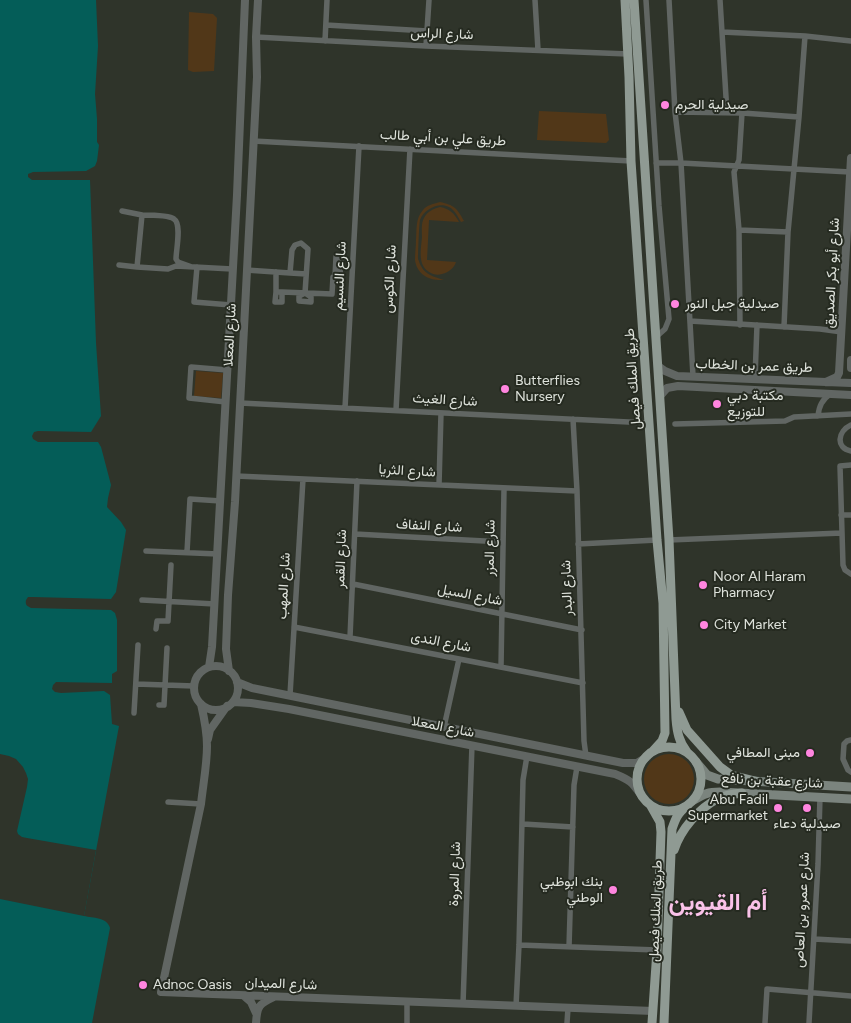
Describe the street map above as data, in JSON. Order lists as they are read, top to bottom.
{
  "streets": {
    "main road": ["طريق الملك فيصل", "شارع عقبة بن نافع"],
    "street": [
      "شارع الراس",
      "طريق علي بن أبي طالب",
      "شارع أبو بكر الصديق",
      "شارع النسيم",
      "شارع الكوس",
      "شارع المعلا",
      "طريق عمر بن الخطاب",
      "شارع الغيث",
      "شارع الثريا",
      "شارع النفاف",
      "شارع المزر",
      "شارع القمر",
      "شارع المهب",
      "شارع البدر",
      "شارع السيل",
      "شارع الندى",
      "شارع المروة",
      "شارع عمرو بن العاص",
      "شارع الميدان"
    ]
  },
  "crossings": [
    ["شارع الراس", "شارع المعلا"],
    ["شارع الراس", "طريق الملك فيصل"],
    ["طريق علي بن أبي طالب", "شارع النسيم"],
    ["طريق علي بن أبي طالب", "شارع الكوس"],
    ["طريق علي بن أبي طالب", "شارع المعلا"],
    ["طريق علي بن أبي طالب", "طريق الملك فيصل"],
    ["شارع أبو بكر الصديق", "طريق عمر بن الخطاب"],
    ["شارع النسيم", "شارع الغيث"],
    ["شارع الكوس", "شارع الغيث"],
    ["شارع المعلا", "طريق الملك فيصل"],
    ["شارع المعلا", "شارع الغيث"],
    ["شارع المعلا", "شارع الثريا"],
    ["شارع المعلا", "شارع المهب"],
    ["شارع المعلا", "شارع البدر"],
    ["شارع المعلا", "شارع عقبة بن نافع"],
    ["شارع المعلا", "شارع المروة"],
    ["شارع المعلا", "شارع الميدان"],
    ["طريق عمر بن الخطاب", "طريق الملك فيصل"],
    ["طريق الملك فيصل", "شارع الغيث"],
    ["طريق الملك فيصل", "شارع عقبة بن نافع"],
    ["طريق الملك فيصل", "شارع الميدان"],
    ["شارع الغيث", "شارع البدر"],
    ["شارع الثريا", "شارع المزر"],
    ["شارع الثريا", "شارع القمر"],
    ["شارع الثريا", "شارع المهب"],
    ["شارع الثريا", "شارع البدر"],
    ["شارع النفاف", "شارع المزر"],
    ["شارع النفاف", "شارع القمر"],
    ["شارع المزر", "شارع السيل"],
    ["شارع المزر", "شارع الندى"],
    ["شارع القمر", "شارع السيل"],
    ["شارع القمر", "شارع الندى"],
    ["شارع المهب", "شارع الندى"],
    ["شارع البدر", "شارع السيل"],
    ["شارع البدر", "شارع الندى"],
    ["شارع عقبة بن نافع", "شارع عمرو بن العاص"],
    ["شارع المروة", "شارع الميدان"]
  ],
  "districts": ["أم القيوين"],
  "places": [
    "صيدلية الحرم",
    "صيدلية جبل النور",
    "Butterflies Nursery",
    "مكتبة دبي للتوزيع",
    "Noor Al Haram Pharmacy",
    "City Market",
    "مبنى المطافي",
    "Abu Fadil Supermarket",
    "صيدلية دعاء",
    "بنك ابوظبي الوطني",
    "Adnoc Oasis"
  ]
}
